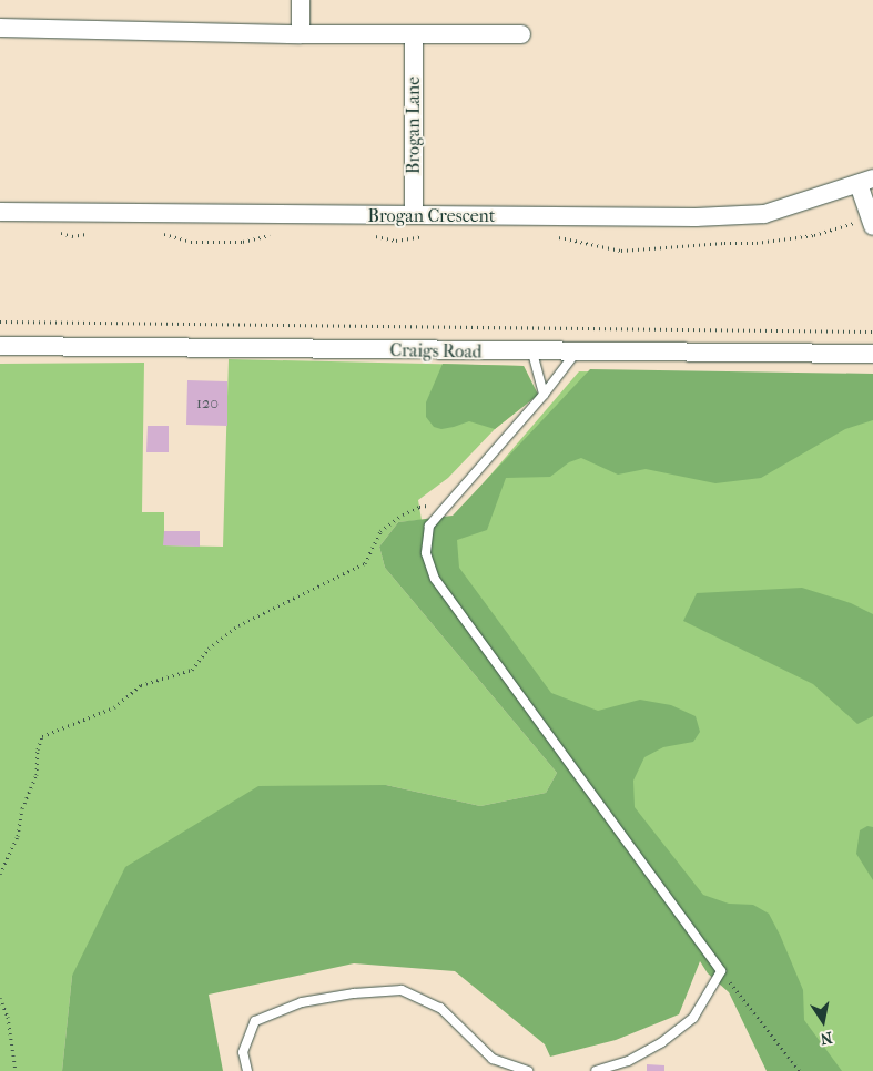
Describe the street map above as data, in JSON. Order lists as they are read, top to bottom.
{
  "streets": {
    "street": ["Brogan Lane", "Brogan Crescent", "Craigs Road"]
  },
  "crossings": [
    ["Brogan Lane", "Brogan Crescent"]
  ],
  "house_numbers": ["120"],
  "north": "bottom"
}
